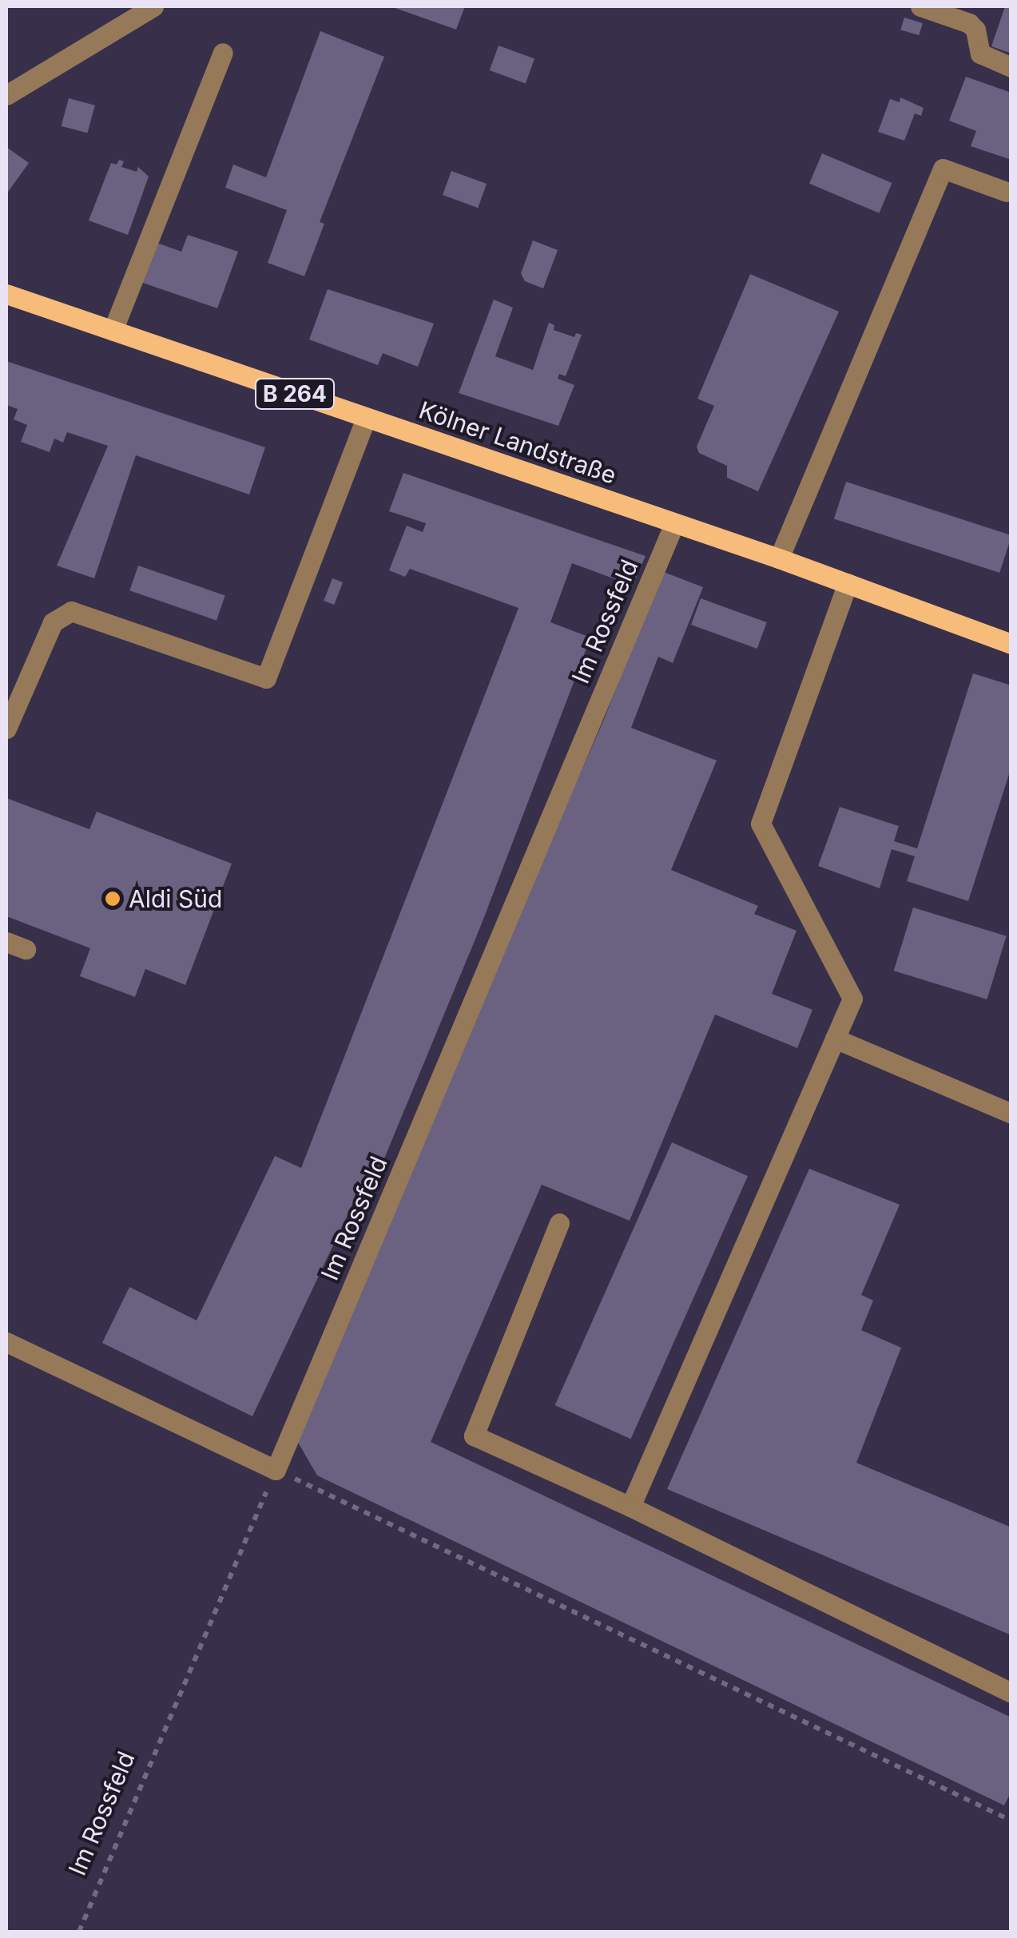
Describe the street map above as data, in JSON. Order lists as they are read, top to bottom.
{
  "streets": {
    "main road": ["B 264", "Kölner Landstraße"],
    "street": ["Im Rossfeld"]
  },
  "crossings": [
    ["Kölner Landstraße", "Im Rossfeld"]
  ],
  "places": ["Aldi Süd"]
}
